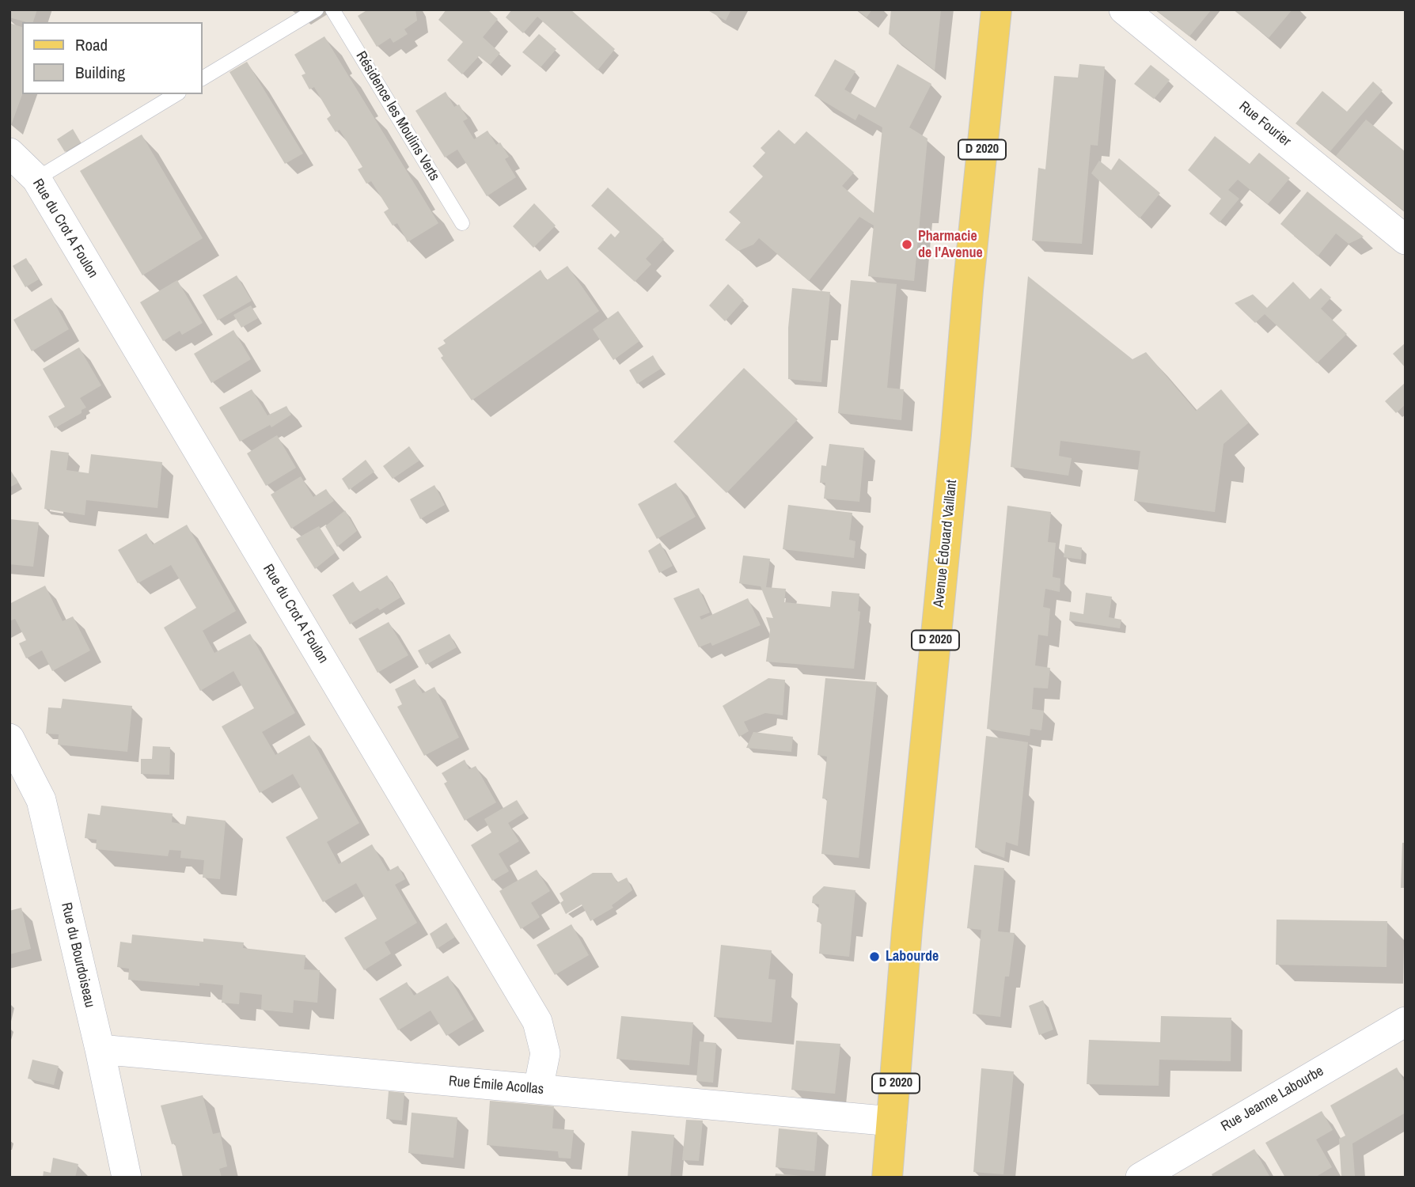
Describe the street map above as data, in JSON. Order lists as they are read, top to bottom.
{
  "streets": {
    "main road": ["D 2020", "Avenue Édouard Vaillant"],
    "street": [
      "Rue Fourier",
      "Rue du Crot A Foulon",
      "Rue du Bourdoiseau",
      "Rue Émile Acollas",
      "Rue Jeanne Labourbe"
    ],
    "lane": ["Résidence les Moulins Verts"]
  },
  "crossings": [
    ["Rue du Crot A Foulon", "Rue Émile Acollas"],
    ["Avenue Édouard Vaillant", "Rue Émile Acollas"],
    ["Rue du Bourdoiseau", "Rue Émile Acollas"]
  ],
  "places": ["Pharmacie de l'Avenue", "Labourde"],
  "legend": ["Road", "Building"]
}
